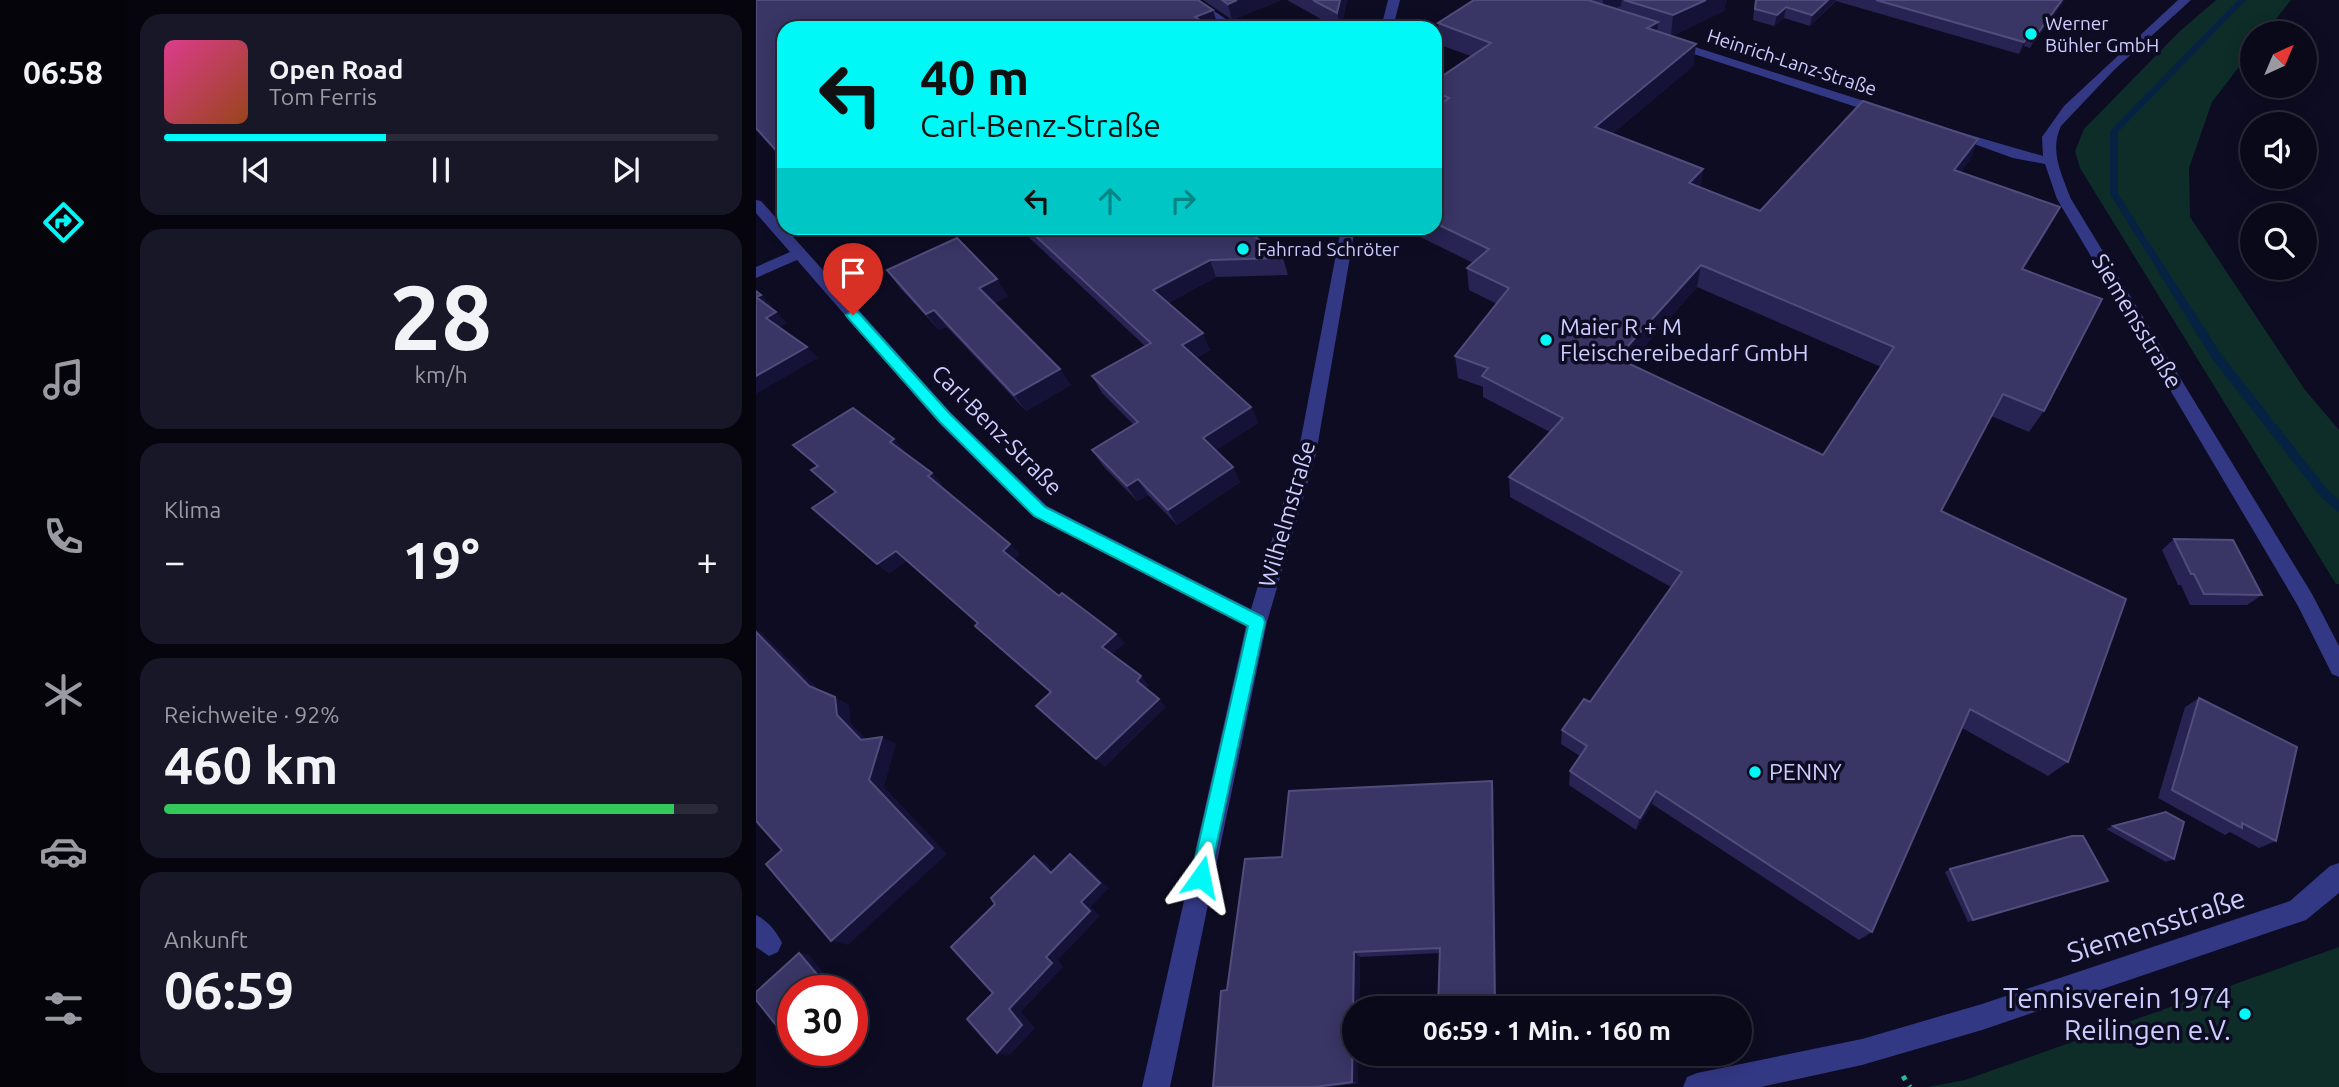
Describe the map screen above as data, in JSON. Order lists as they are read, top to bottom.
{
  "streets": {
    "street": [
      "Heinrich-Lanz-Straße",
      "Siemensstraße",
      "Carl-Benz-Straße",
      "Wilhelmstraße"
    ]
  },
  "crossings": [
    ["Carl-Benz-Straße", "Wilhelmstraße"]
  ],
  "places": [
    "Werner Bühler GmbH",
    "Fahrrad Schröter",
    "Maier R + M Fleischereibedarf GmbH",
    "PENNY",
    "Tennisverein 1974 Reilingen e.V."
  ],
  "north": "top right",
  "page": {
    "tabs": "06:58",
    "turn": ["40 m", "Carl-Benz-Straße"],
    "song": ["Open Road", "Tom Ferris"],
    "tile": [
      ["28", "km/h"],
      "Klima",
      ["Reichweite · 92%", "460 km"],
      ["Ankunft", "06:59"]
    ],
    "heat": ["−", "19°", "+"],
    "limit": "30",
    "trip": "06:59 · 1 Min. · 160 m"
  }
}
